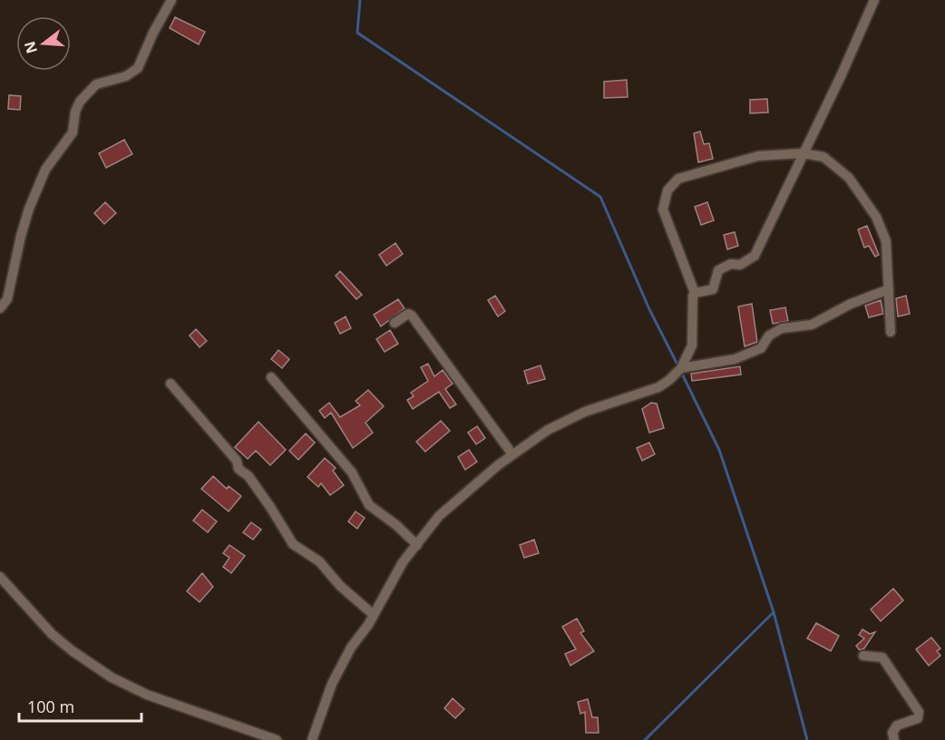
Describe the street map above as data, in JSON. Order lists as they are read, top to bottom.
{
  "scale_bar": "100 m",
  "north": "left"
}
